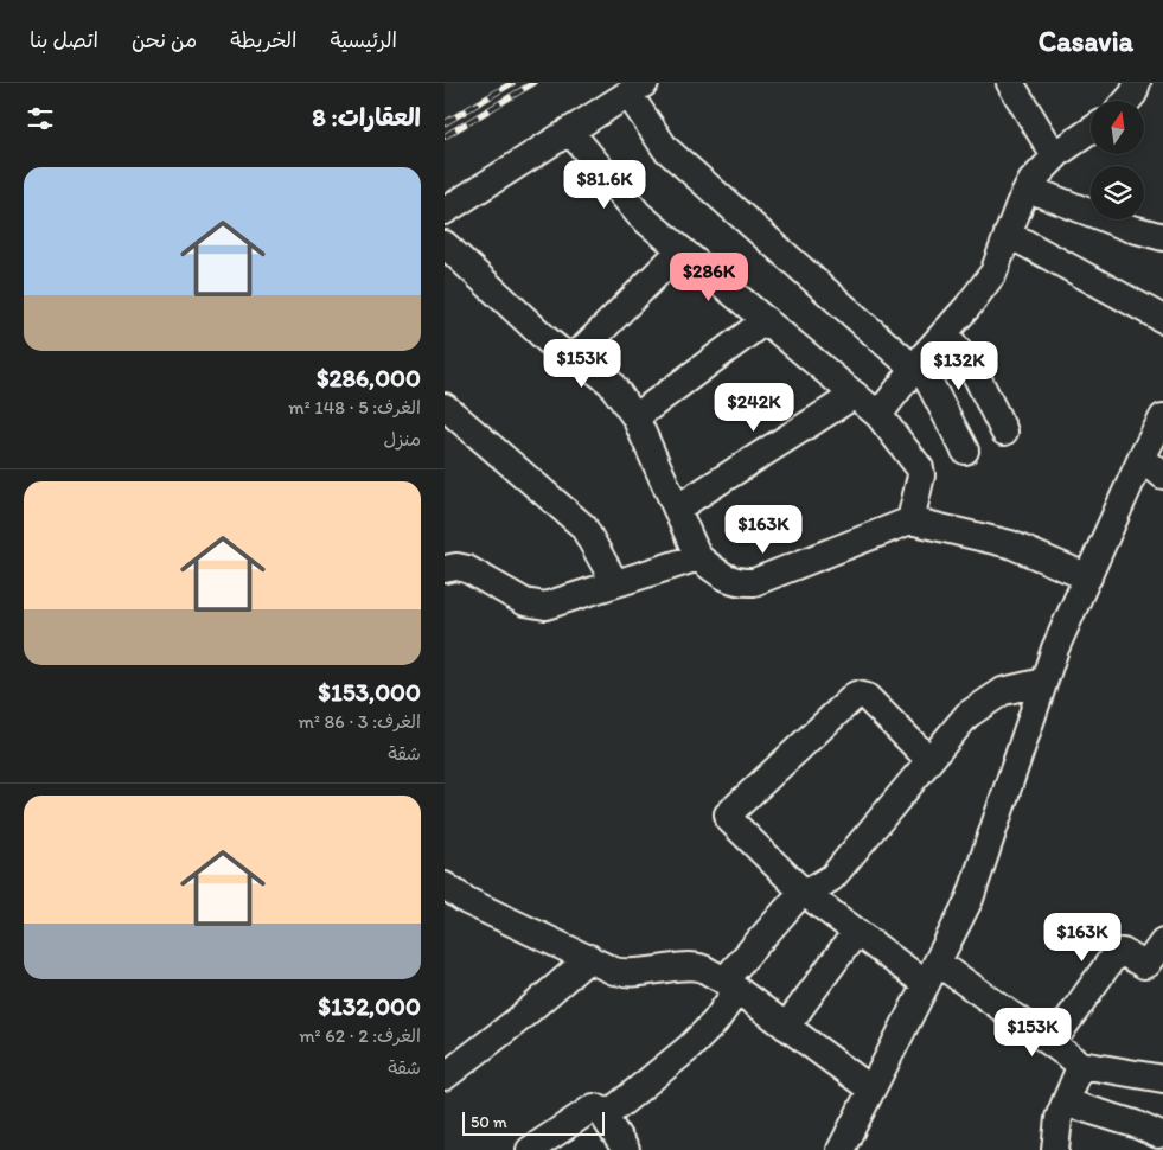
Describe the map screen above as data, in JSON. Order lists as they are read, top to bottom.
{
  "scale_bar": "50 m",
  "north": "top",
  "page": {
    "header": "Casavia",
    "nav": [
      "الرئيسية",
      "الخريطة",
      "من نحن",
      "اتصل بنا"
    ],
    "heading": "العقارات: 8",
    "list": [
      {
        "name": "$286,000",
        "note": "الغرف: 5 · 148 m² · منزل"
      },
      {
        "name": "$153,000",
        "note": "الغرف: 3 · 86 m² · شقة"
      },
      {
        "name": "$132,000",
        "note": "الغرف: 2 · 62 m² · شقة"
      }
    ],
    "price": [
      "$81.6K",
      "$286K",
      "$153K",
      "$132K",
      "$242K",
      "$163K",
      "$163K",
      "$153K"
    ],
    "scale": "50 m"
  }
}
